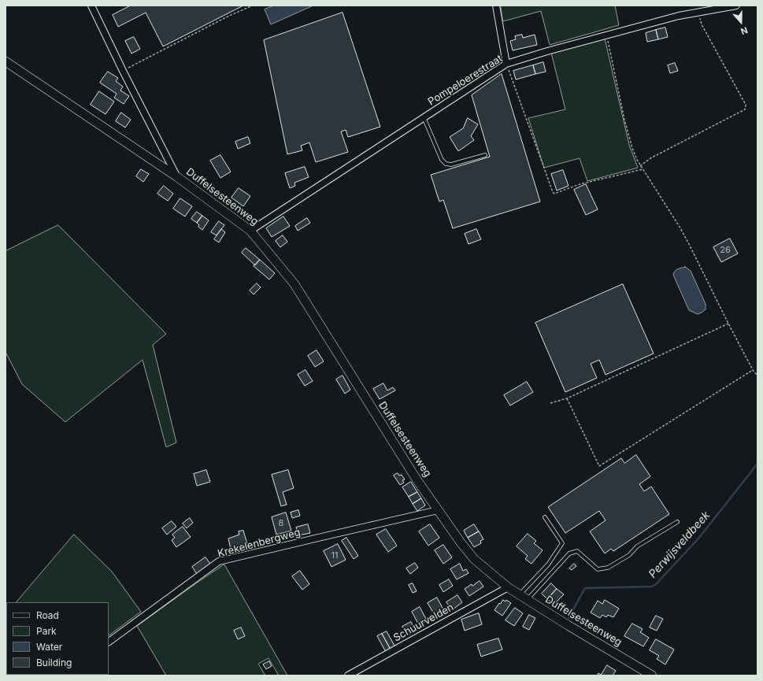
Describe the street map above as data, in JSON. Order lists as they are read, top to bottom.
{
  "streets": {
    "street": [
      "Pompeloerestraat",
      "Duffelsesteenweg",
      "Krekelenbergweg",
      "Schuurvelden"
    ]
  },
  "crossings": [
    ["Pompeloerestraat", "Duffelsesteenweg"],
    ["Duffelsesteenweg", "Krekelenbergweg"],
    ["Duffelsesteenweg", "Schuurvelden"]
  ],
  "water": ["Perwijsveldbeek"],
  "house_numbers": ["26", "8", "11"],
  "legend": [
    "Road",
    "Park",
    "Water",
    "Building"
  ],
  "north": "bottom"
}
